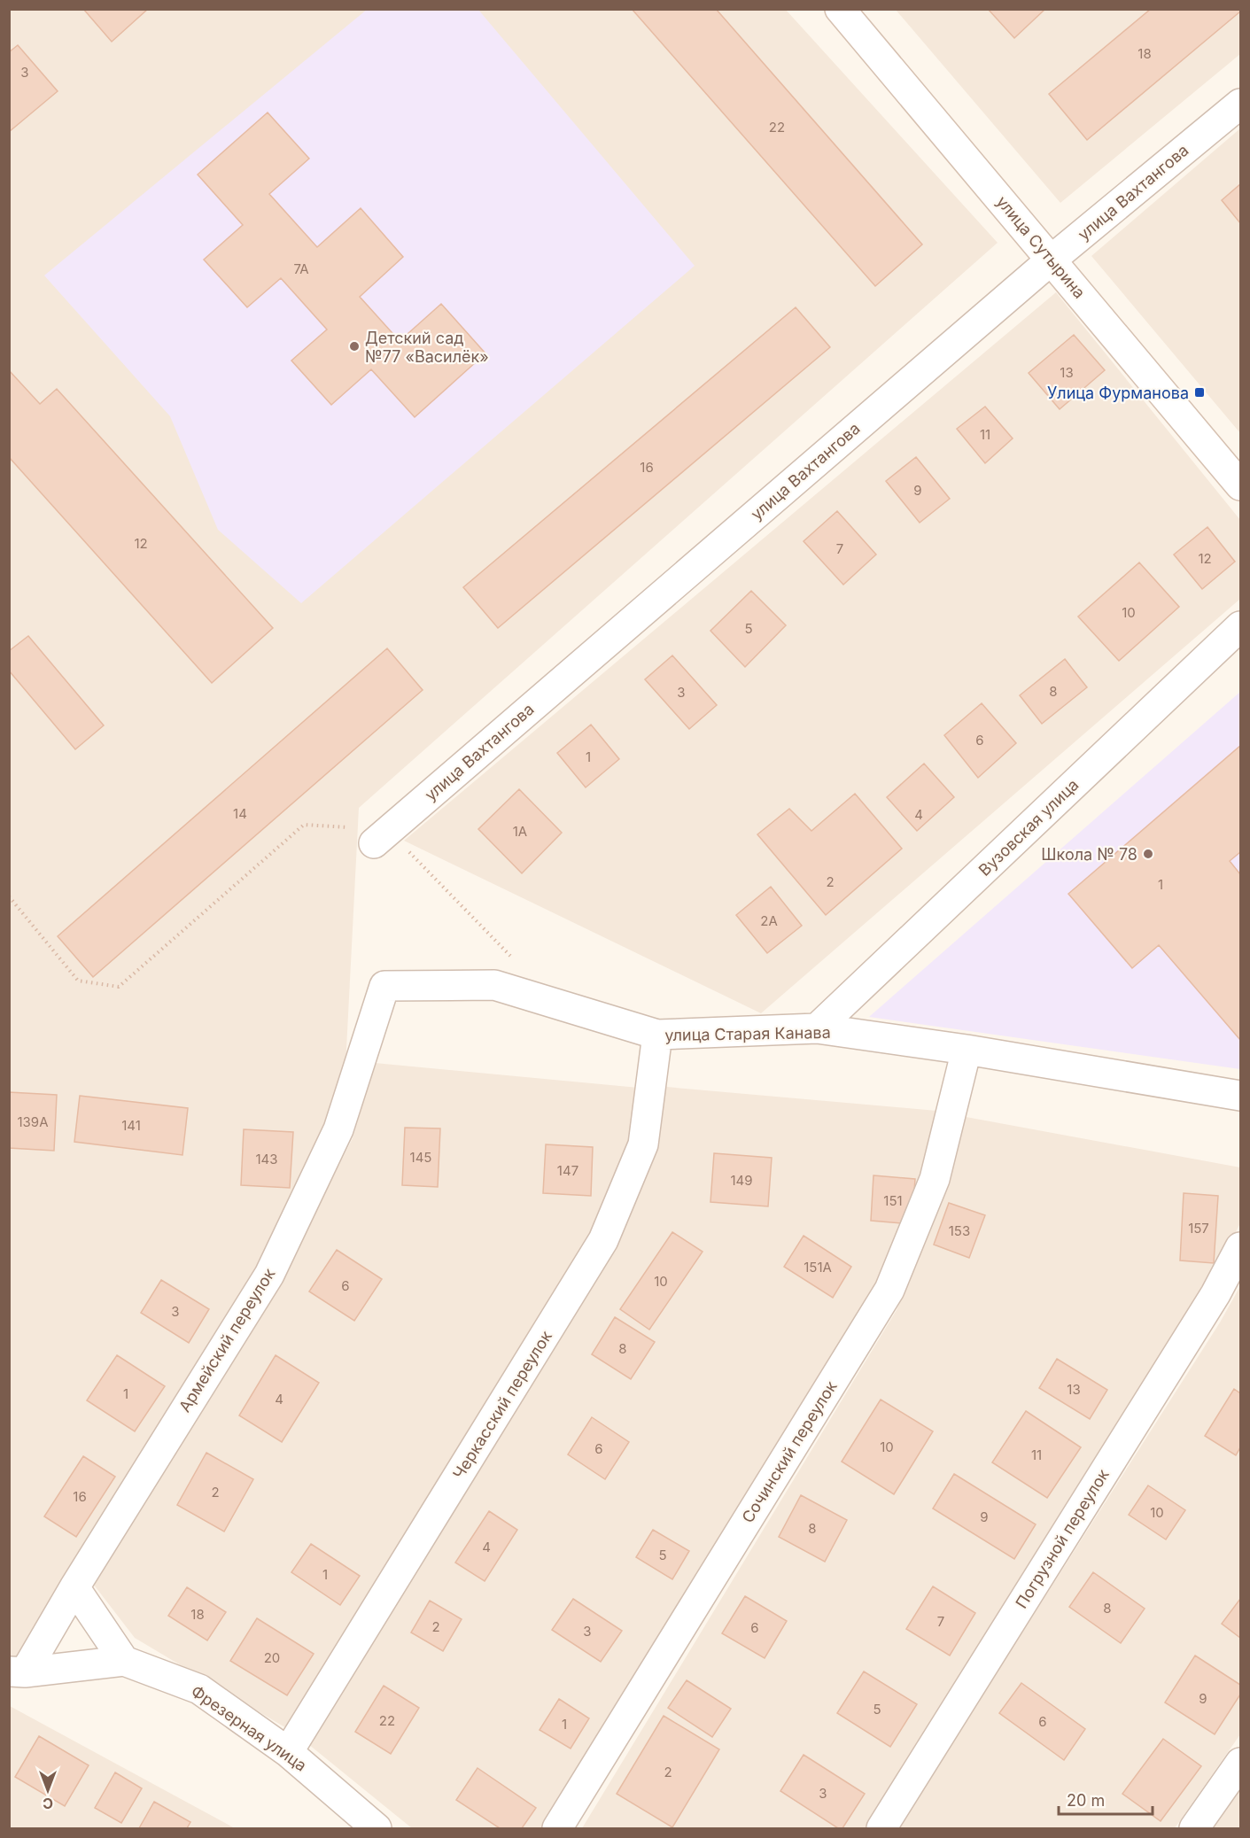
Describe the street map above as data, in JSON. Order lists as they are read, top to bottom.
{
  "streets": {
    "street": [
      "улица Вахтангова",
      "улица Сутырина",
      "Вузовская улица",
      "улица Старая Канава",
      "Армейский переулок",
      "Черкасский переулок",
      "Сочинский переулок",
      "Погрузной переулок",
      "Фрезерная улица"
    ]
  },
  "crossings": [
    ["улица Вахтангова", "улица Сутырина"],
    ["Вузовская улица", "улица Старая Канава"],
    ["улица Старая Канава", "Армейский переулок"],
    ["улица Старая Канава", "Черкасский переулок"],
    ["улица Старая Канава", "Сочинский переулок"],
    ["Армейский переулок", "Фрезерная улица"],
    ["Черкасский переулок", "Фрезерная улица"]
  ],
  "places": {
    "other": ["Детский сад №77 «Василёк»", "Школа № 78"],
    "transit": ["Улица Фурманова"]
  },
  "house_numbers": [
    "18",
    "3",
    "22",
    "7А",
    "13",
    "11",
    "16",
    "9",
    "12",
    "7",
    "12",
    "10",
    "5",
    "8",
    "3",
    "6",
    "1",
    "14",
    "4",
    "1А",
    "2",
    "1",
    "2А",
    "139А",
    "141",
    "145",
    "143",
    "147",
    "149",
    "151",
    "157",
    "153",
    "151А",
    "10",
    "6",
    "3",
    "8",
    "13",
    "1",
    "4",
    "10",
    "6",
    "11",
    "2",
    "16",
    "10",
    "9",
    "8",
    "4",
    "5",
    "1",
    "8",
    "18",
    "7",
    "2",
    "6",
    "3",
    "20",
    "9",
    "5",
    "22",
    "6",
    "1",
    "2",
    "3"
  ],
  "scale_bar": "20 m",
  "north": "bottom"
}
